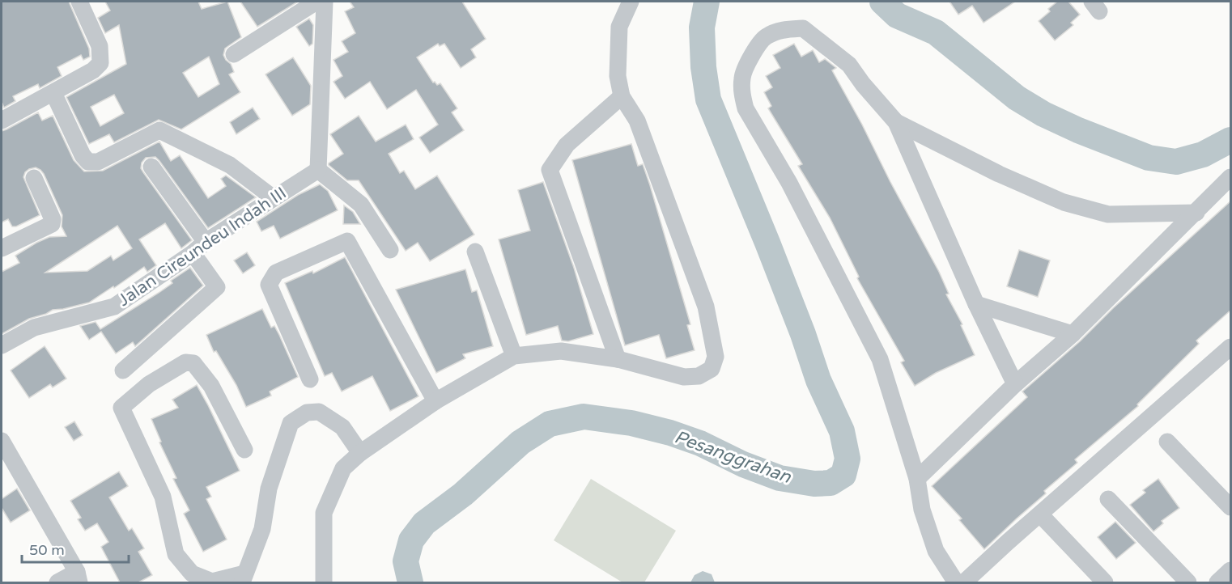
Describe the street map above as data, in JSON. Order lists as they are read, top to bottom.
{
  "streets": {
    "street": ["Jalan Cireundeu Indah III"]
  },
  "water": ["Pesanggrahan"],
  "scale_bar": "50 m"
}
